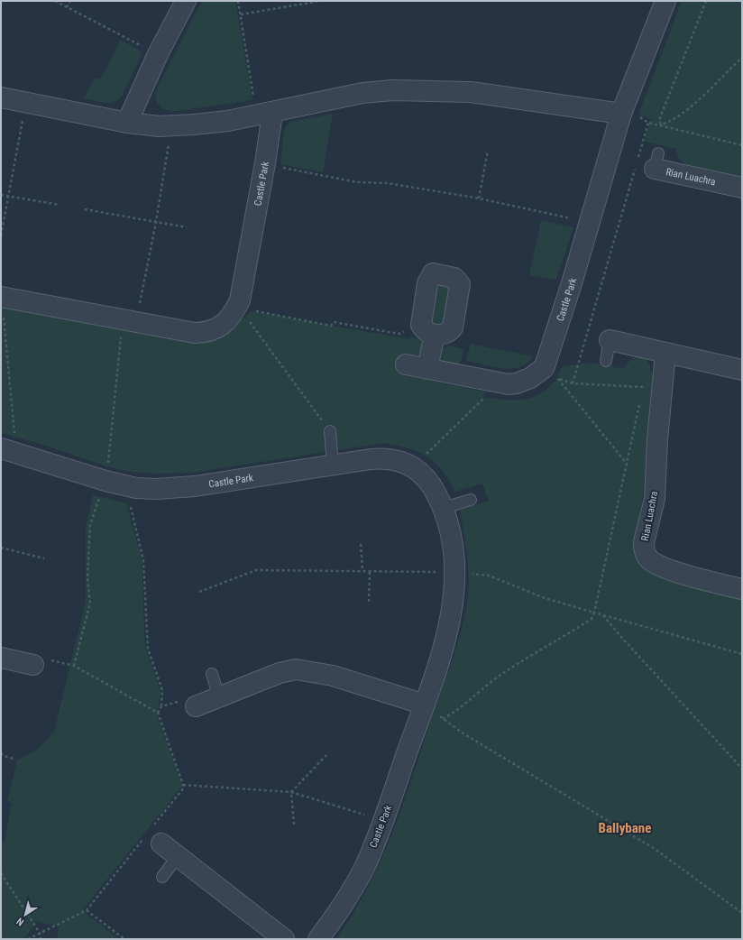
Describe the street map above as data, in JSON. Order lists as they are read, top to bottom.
{
  "streets": {
    "street": ["Rian Luachra", "Castle Park"]
  },
  "districts": ["Ballybane"],
  "north": "bottom left"
}
